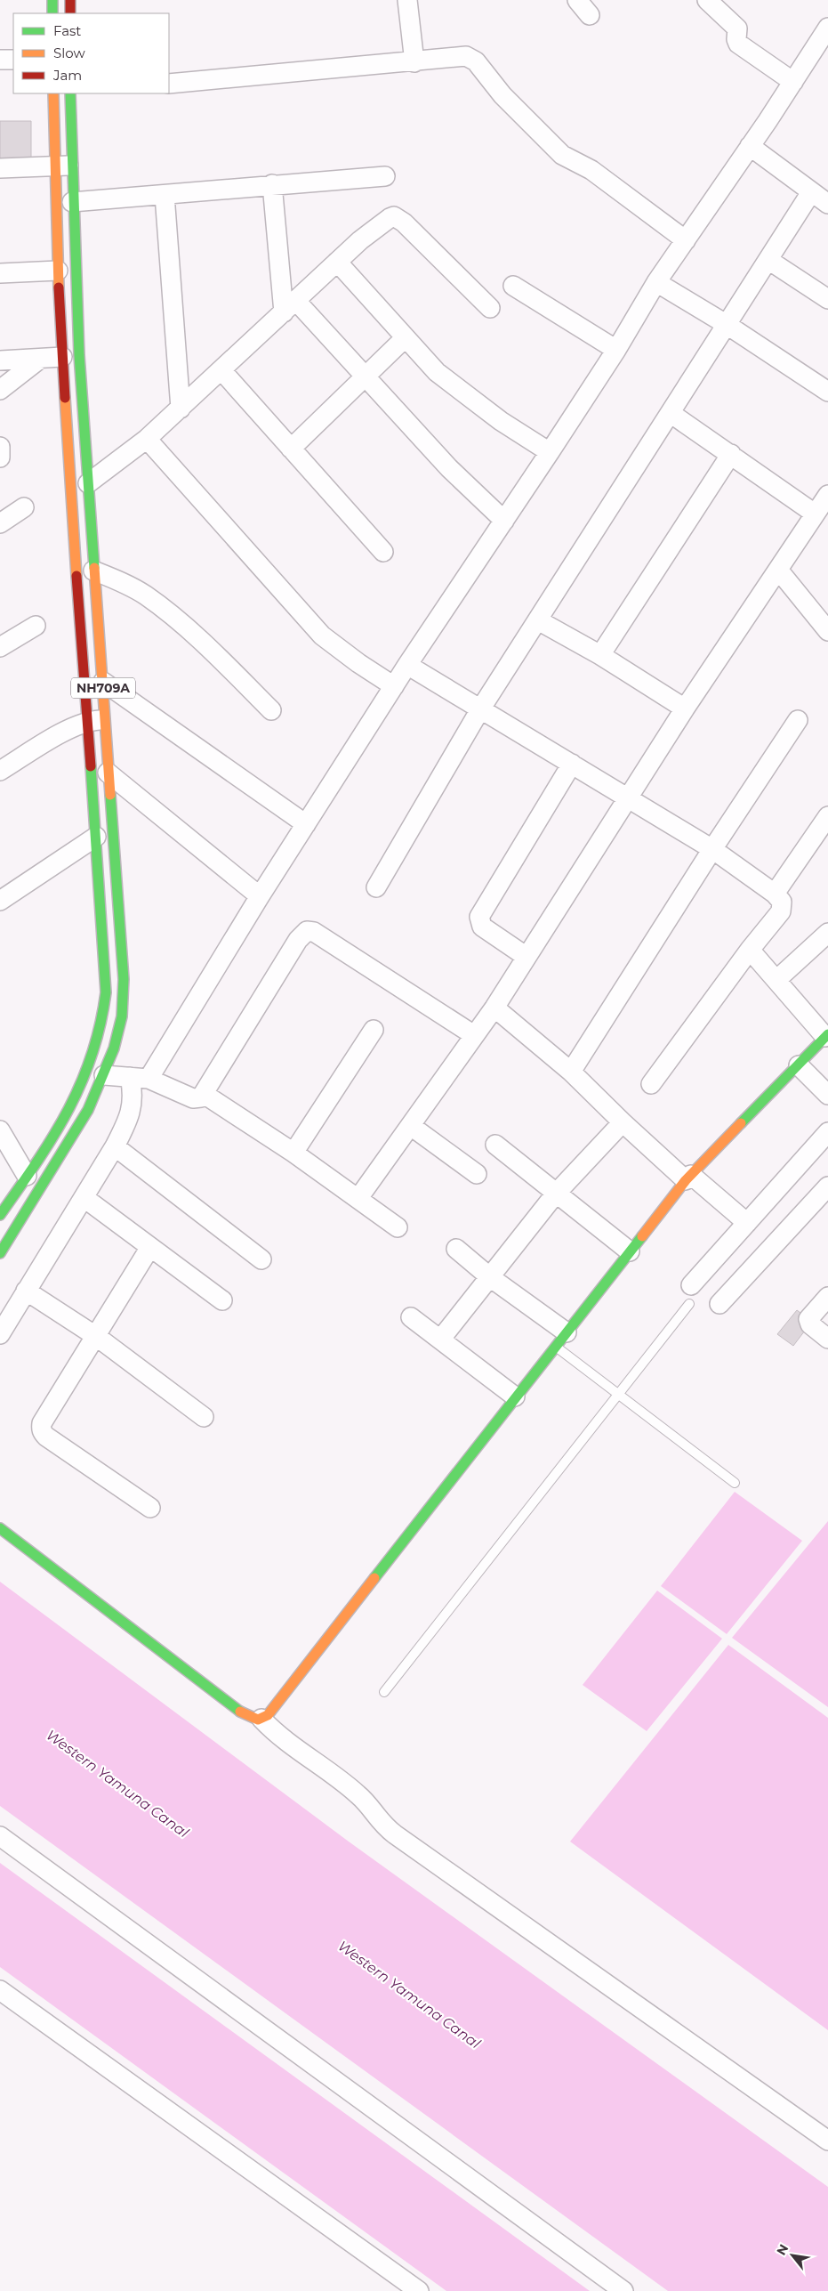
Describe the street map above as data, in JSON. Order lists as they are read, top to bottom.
{
  "streets": {
    "main road": ["NH709A"]
  },
  "water": ["Western Yamuna Canal"],
  "legend": ["Fast", "Slow", "Jam"],
  "north": "top left"
}
